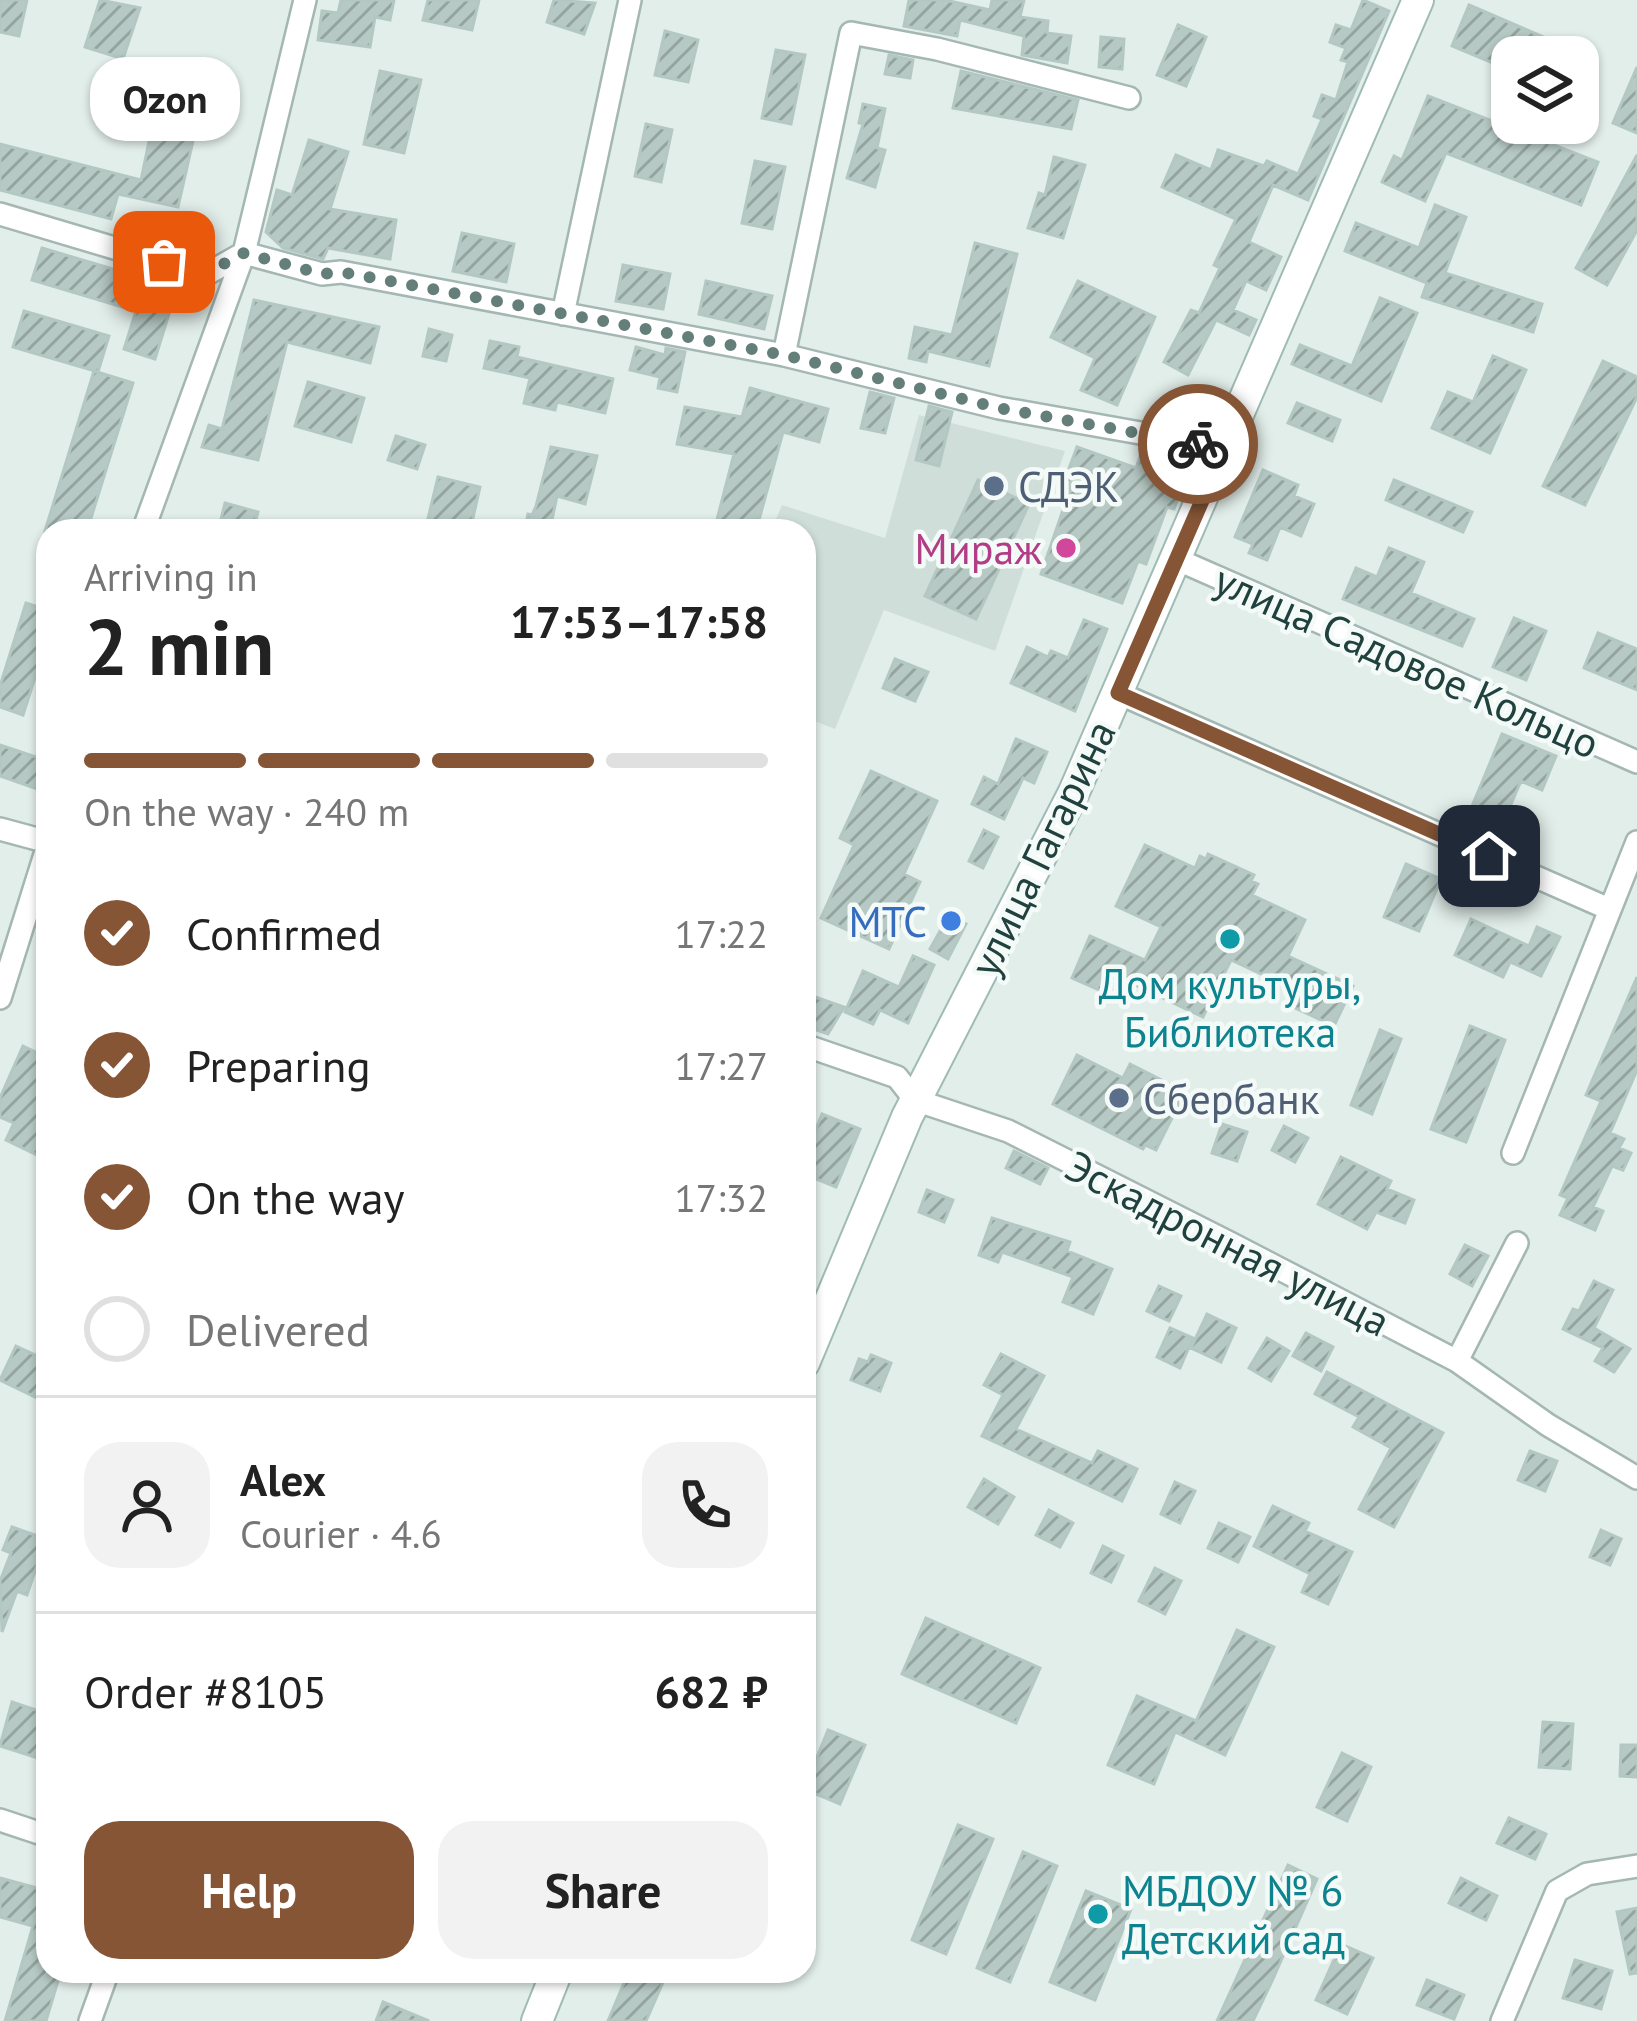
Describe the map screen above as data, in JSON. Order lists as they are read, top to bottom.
{
  "streets": {
    "street": ["улица Садовое Кольцо", "улица Гагарина", "Эскадронная улица"]
  },
  "crossings": [
    ["улица Садовое Кольцо", "улица Гагарина"],
    ["улица Гагарина", "Эскадронная улица"]
  ],
  "places": [
    "Ozon",
    "СДЭК",
    "Мираж",
    "МТС",
    "Дом культуры, Библиотека",
    "Сбербанк",
    "МБДОУ № 6 Детский сад"
  ],
  "page": {
    "bubble": "Ozon",
    "heading": ["2 min", "Arriving in", "17:53–17:58"],
    "panel": [
      "Alex",
      "Courier · 4.6",
      "Order #8105",
      "682 ₽"
    ],
    "bar": "On the way · 240 m",
    "list": [
      ["Confirmed", "17:22"],
      ["Preparing", "17:27"],
      ["On the way", "17:32"],
      "Delivered"
    ],
    "buttons": ["Help", "Share"]
  }
}
